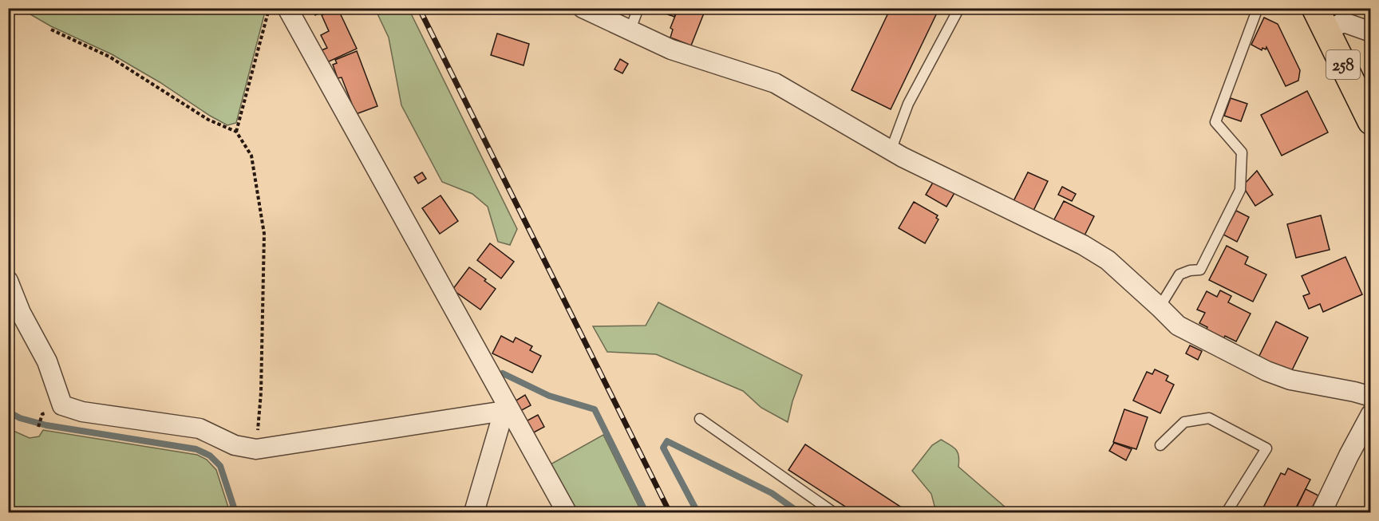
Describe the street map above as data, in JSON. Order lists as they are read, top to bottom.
{
  "streets": {
    "highway": ["258"]
  }
}
